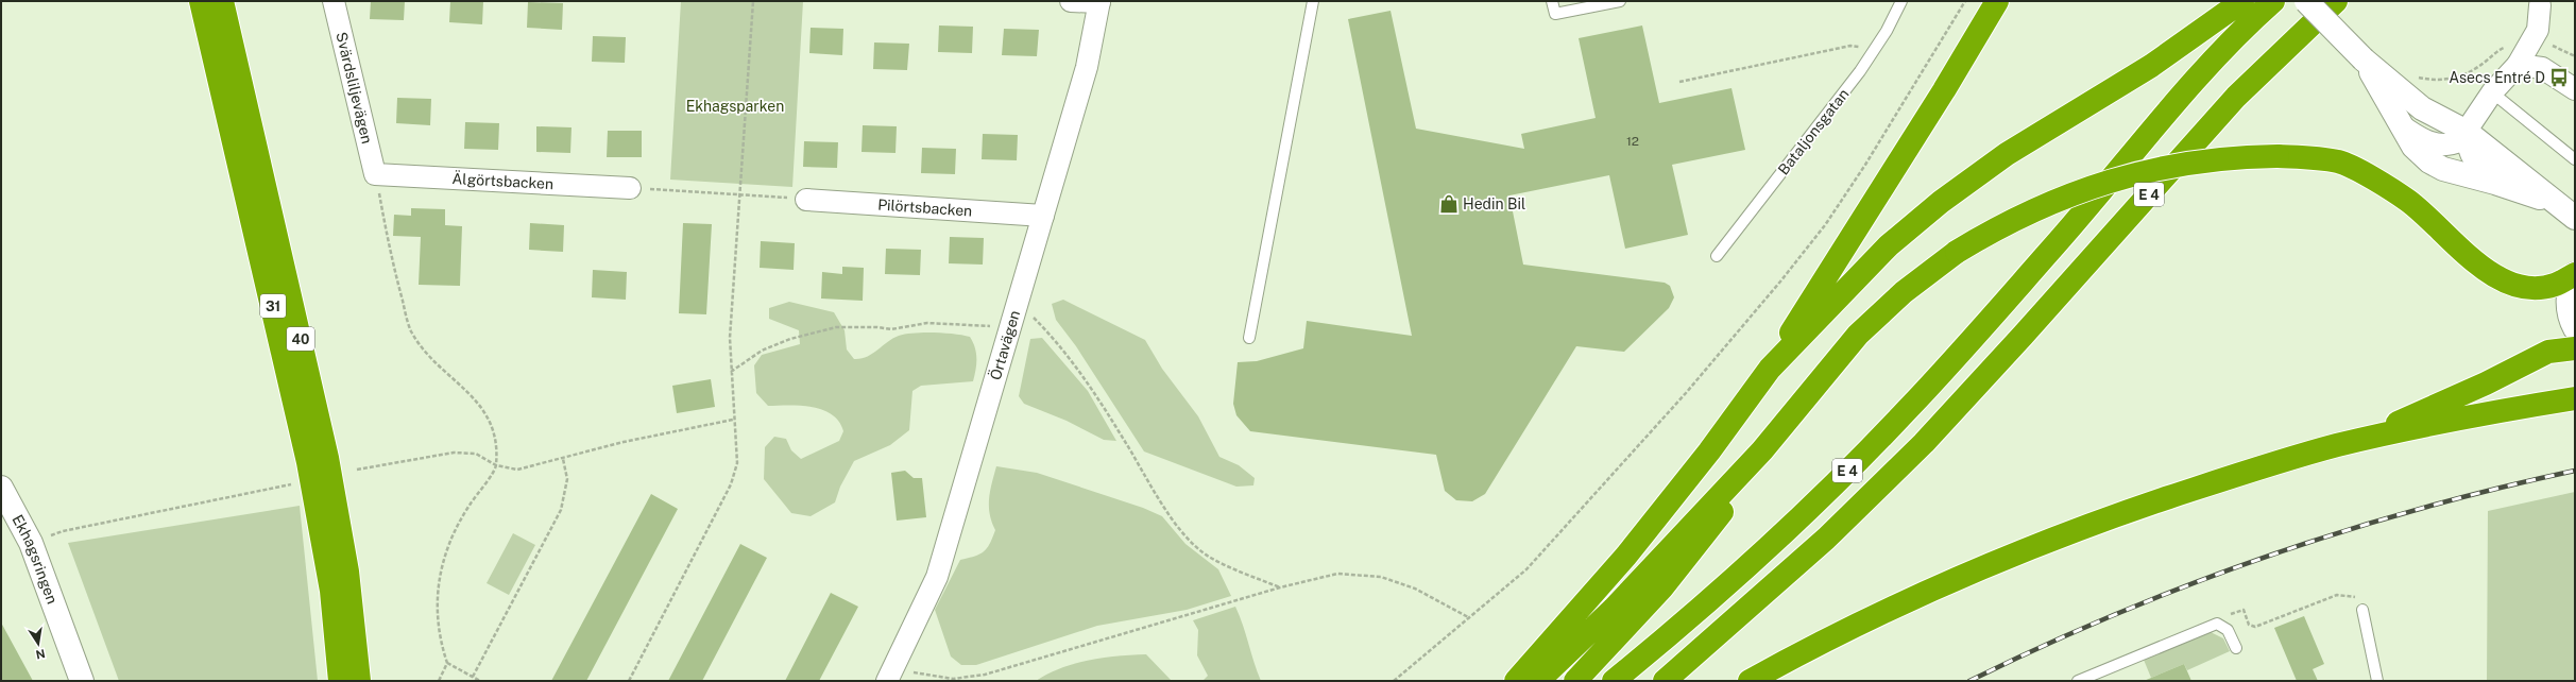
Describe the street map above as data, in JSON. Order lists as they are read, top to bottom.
{
  "streets": {
    "highway": ["E 4", "31", "40"],
    "street": [
      "Svärdsliljevägen",
      "Älgörtsbacken",
      "Pilörtsbacken",
      "Örtavägen",
      "Ekhagsringen"
    ],
    "lane": ["Bataljonsgatan"]
  },
  "crossings": [
    ["Svärdsliljevägen", "Älgörtsbacken"],
    ["Pilörtsbacken", "Örtavägen"]
  ],
  "parks": ["Ekhagsparken"],
  "places": {
    "bus stop": ["Asecs Entré D"],
    "shop": ["Hedin Bil"]
  },
  "house_numbers": ["12"],
  "north": "bottom"
}
